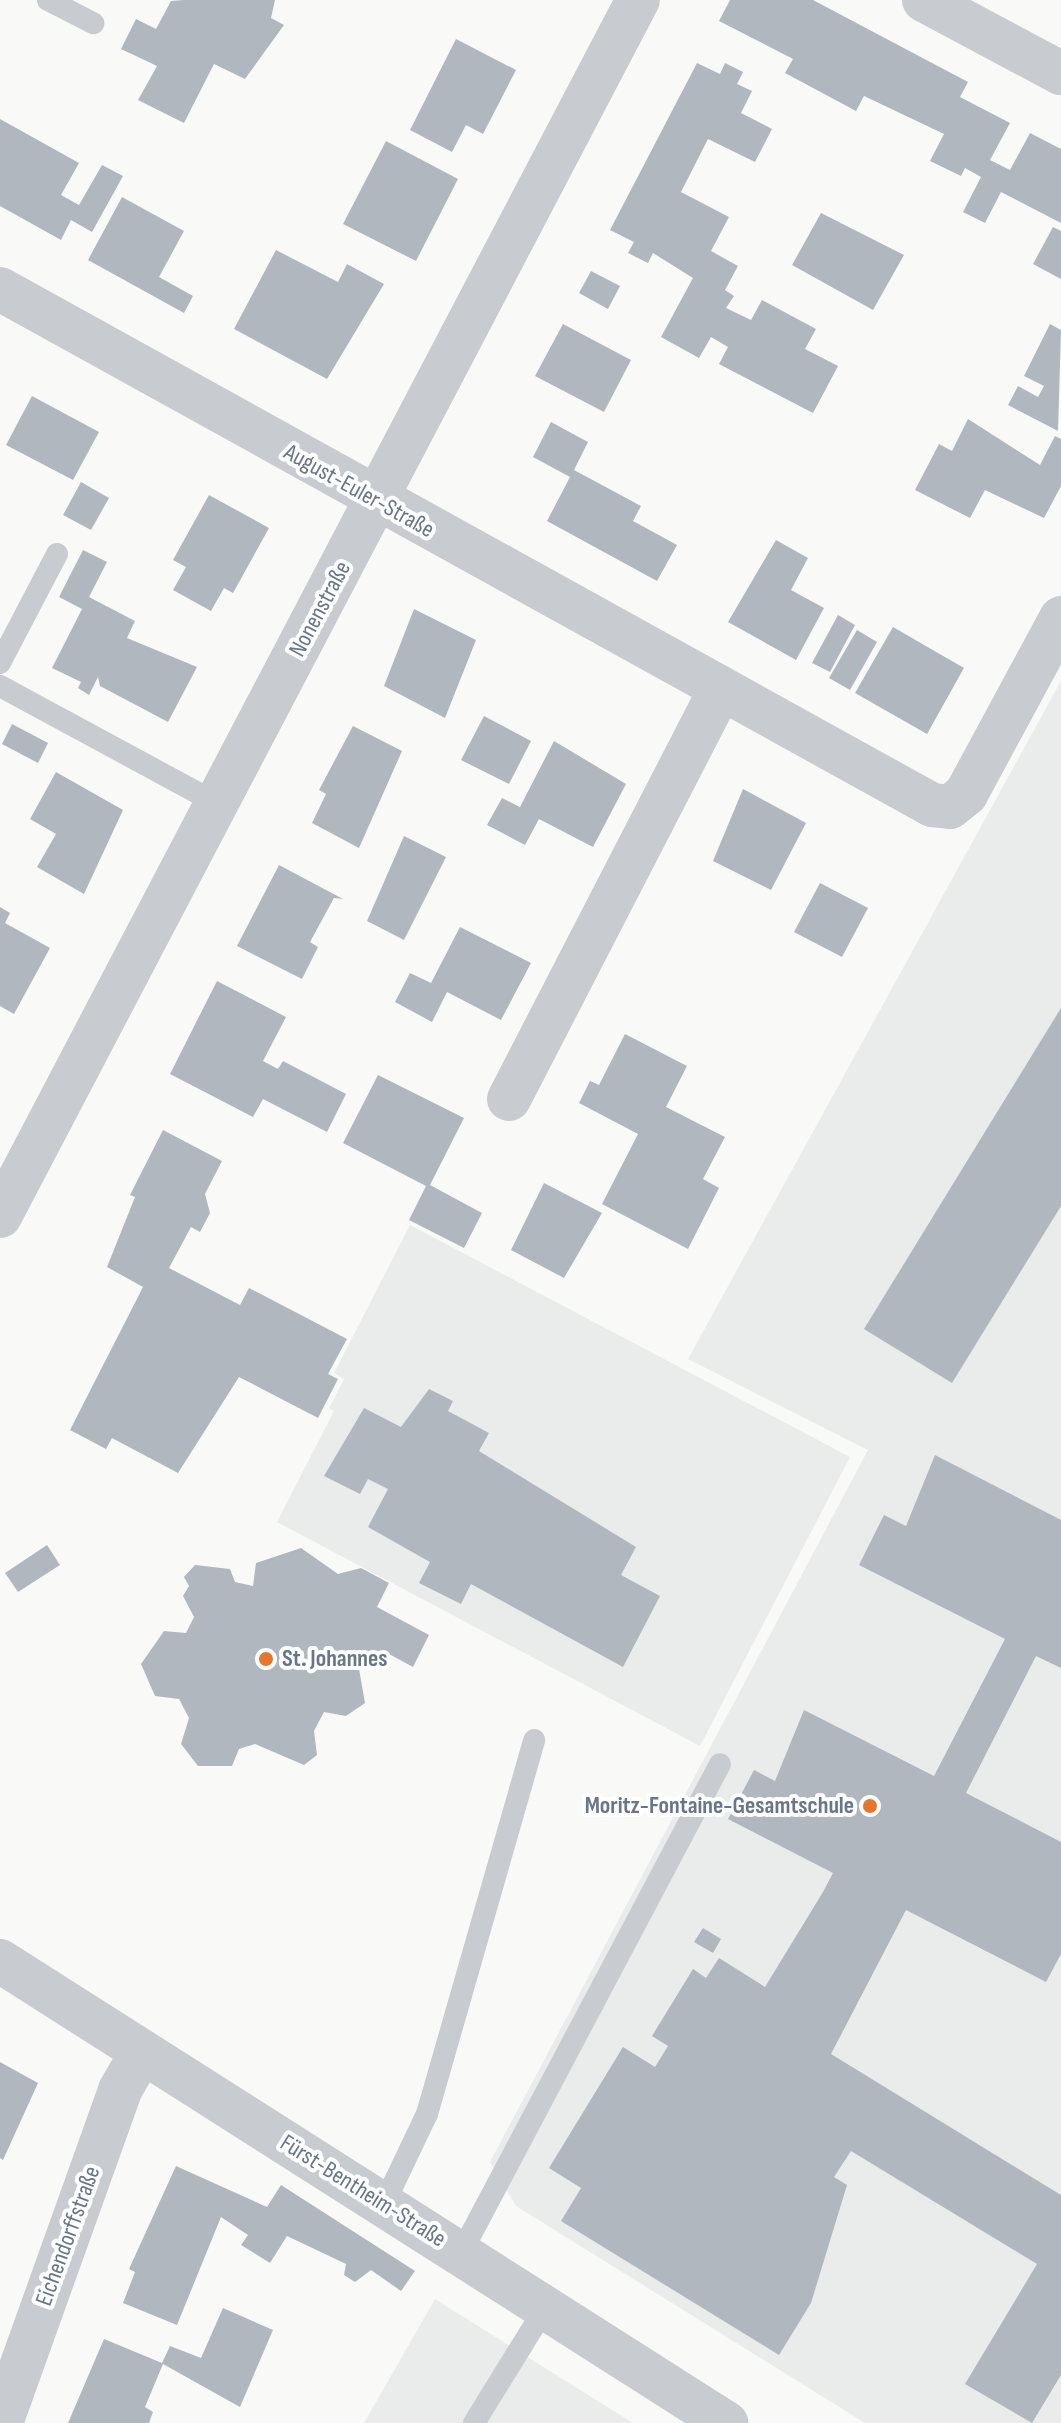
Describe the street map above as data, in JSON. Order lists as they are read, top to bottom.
{
  "streets": {
    "street": [
      "August-Euler-Straße",
      "Nonenstraße",
      "Fürst-Bentheim-Straße",
      "Eichendorffstraße"
    ]
  },
  "crossings": [
    ["August-Euler-Straße", "Nonenstraße"],
    ["Fürst-Bentheim-Straße", "Eichendorffstraße"]
  ],
  "places": ["St. Johannes", "Moritz-Fontaine-Gesamtschule"]
}
